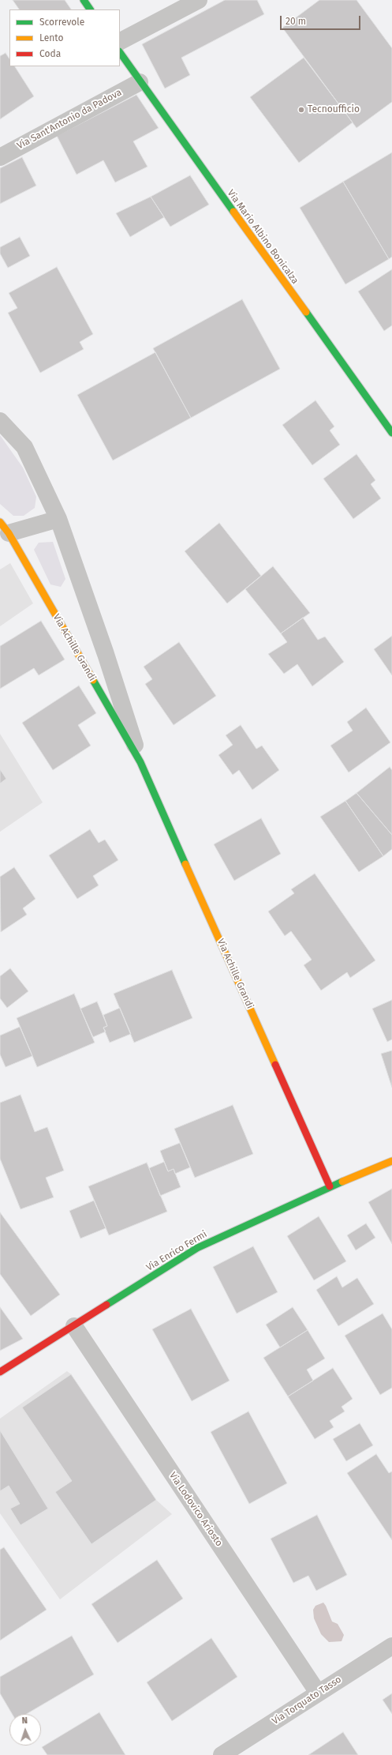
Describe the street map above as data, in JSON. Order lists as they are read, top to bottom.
{
  "streets": {
    "street": [
      "Via Sant'Antonio da Padova",
      "Via Mario Albino Bonicalza",
      "Via Achille Grandi",
      "Via Enrico Fermi",
      "Via Lodovico Ariosto",
      "Via Torquato Tasso"
    ]
  },
  "crossings": [
    ["Via Sant'Antonio da Padova", "Via Mario Albino Bonicalza"],
    ["Via Achille Grandi", "Via Enrico Fermi"],
    ["Via Enrico Fermi", "Via Lodovico Ariosto"],
    ["Via Lodovico Ariosto", "Via Torquato Tasso"]
  ],
  "places": ["Tecnoufficio"],
  "legend": ["Scorrevole", "Lento", "Coda"],
  "scale_bar": "20 m",
  "north": "top"
}
